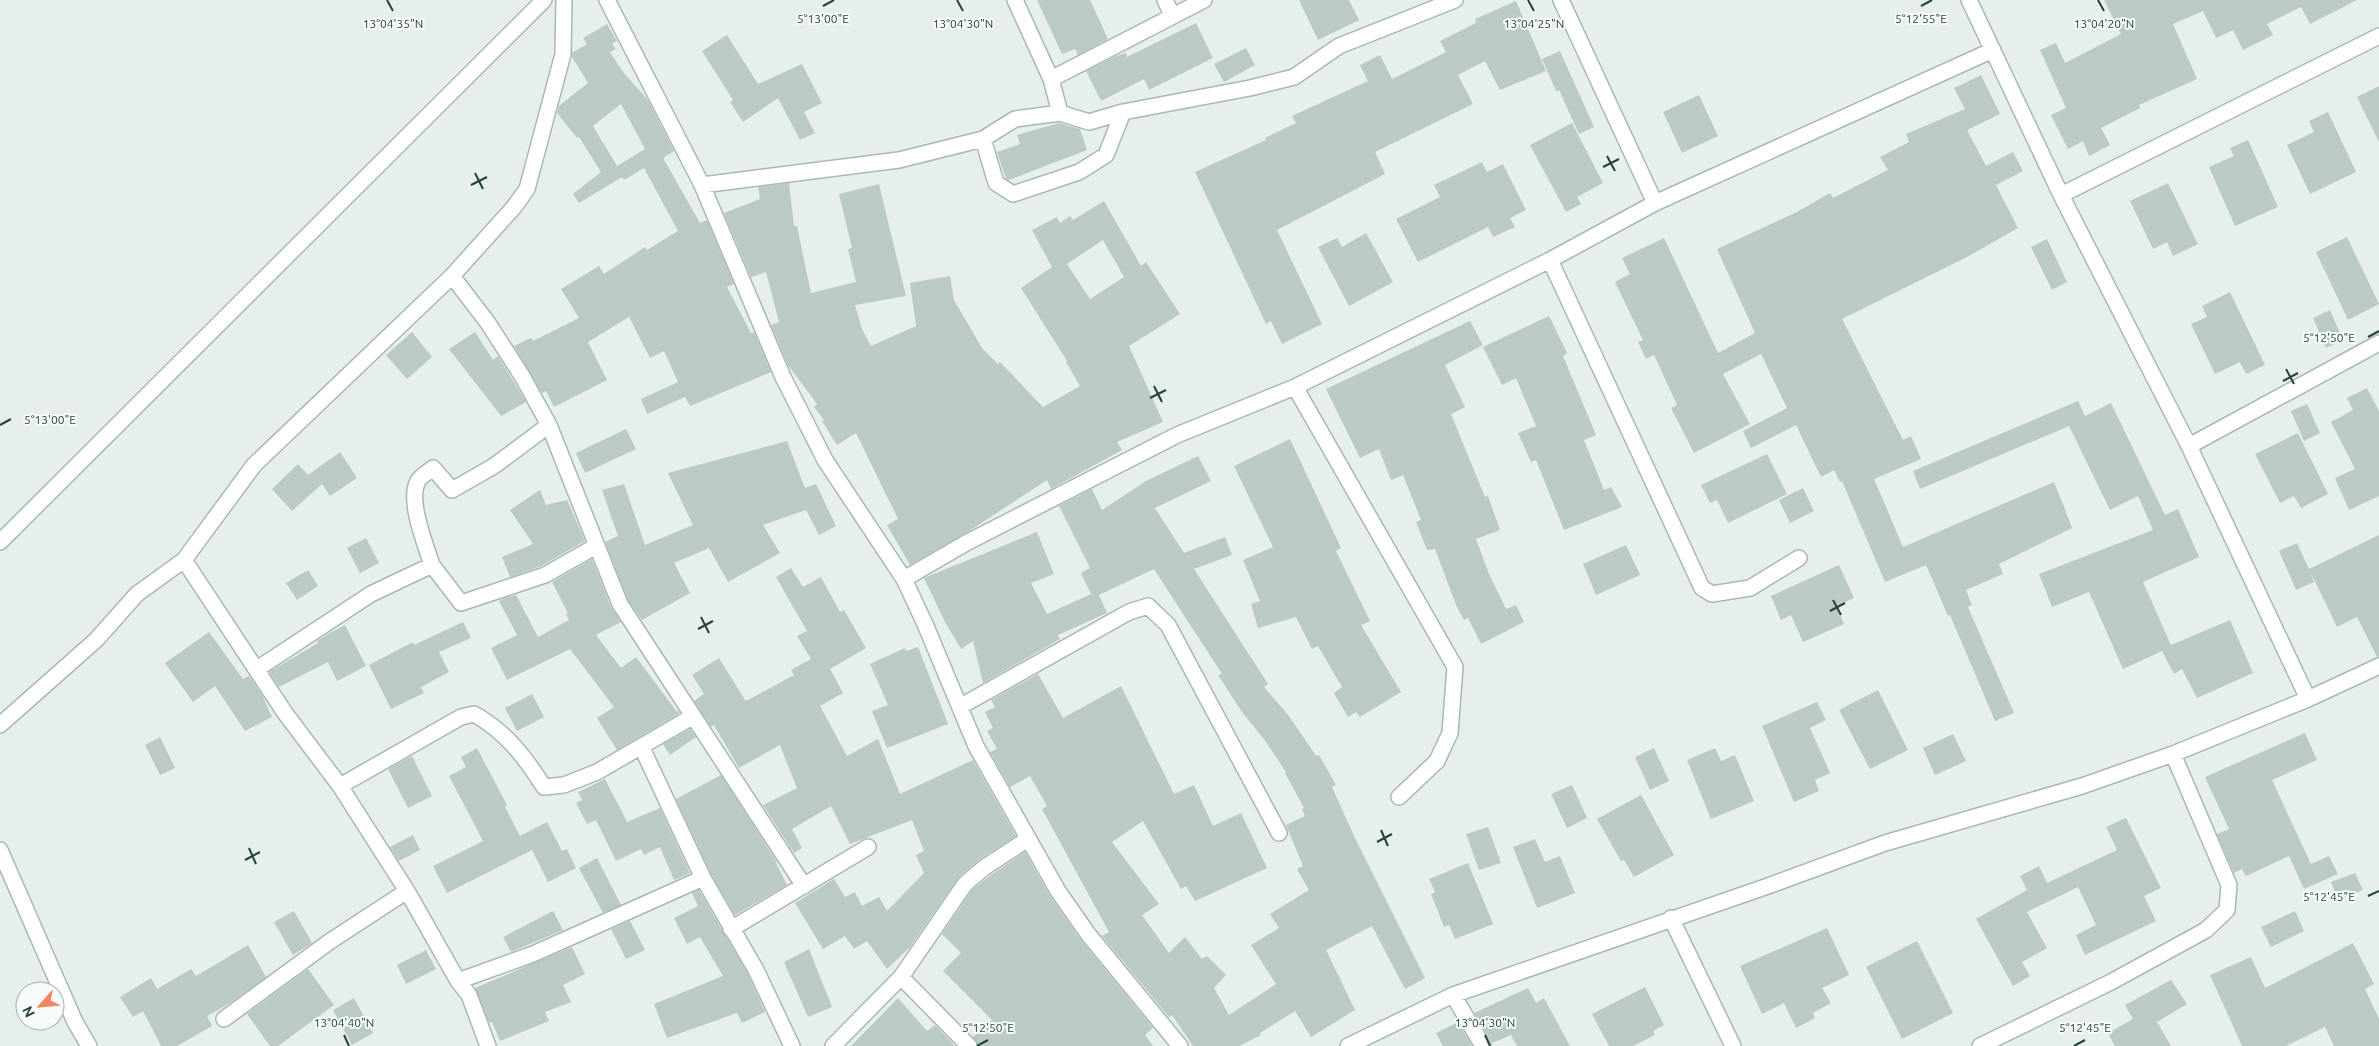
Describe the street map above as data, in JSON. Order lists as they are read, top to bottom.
{
  "north": "bottom left",
  "coordinates": [
    "5°13'00\"E",
    "5°12'55\"E",
    "13°04'35\"N",
    "13°04'30\"N",
    "13°04'25\"N",
    "13°04'20\"N",
    "5°12'50\"E",
    "5°12'45\"E",
    "13°04'40\"N"
  ]
}
